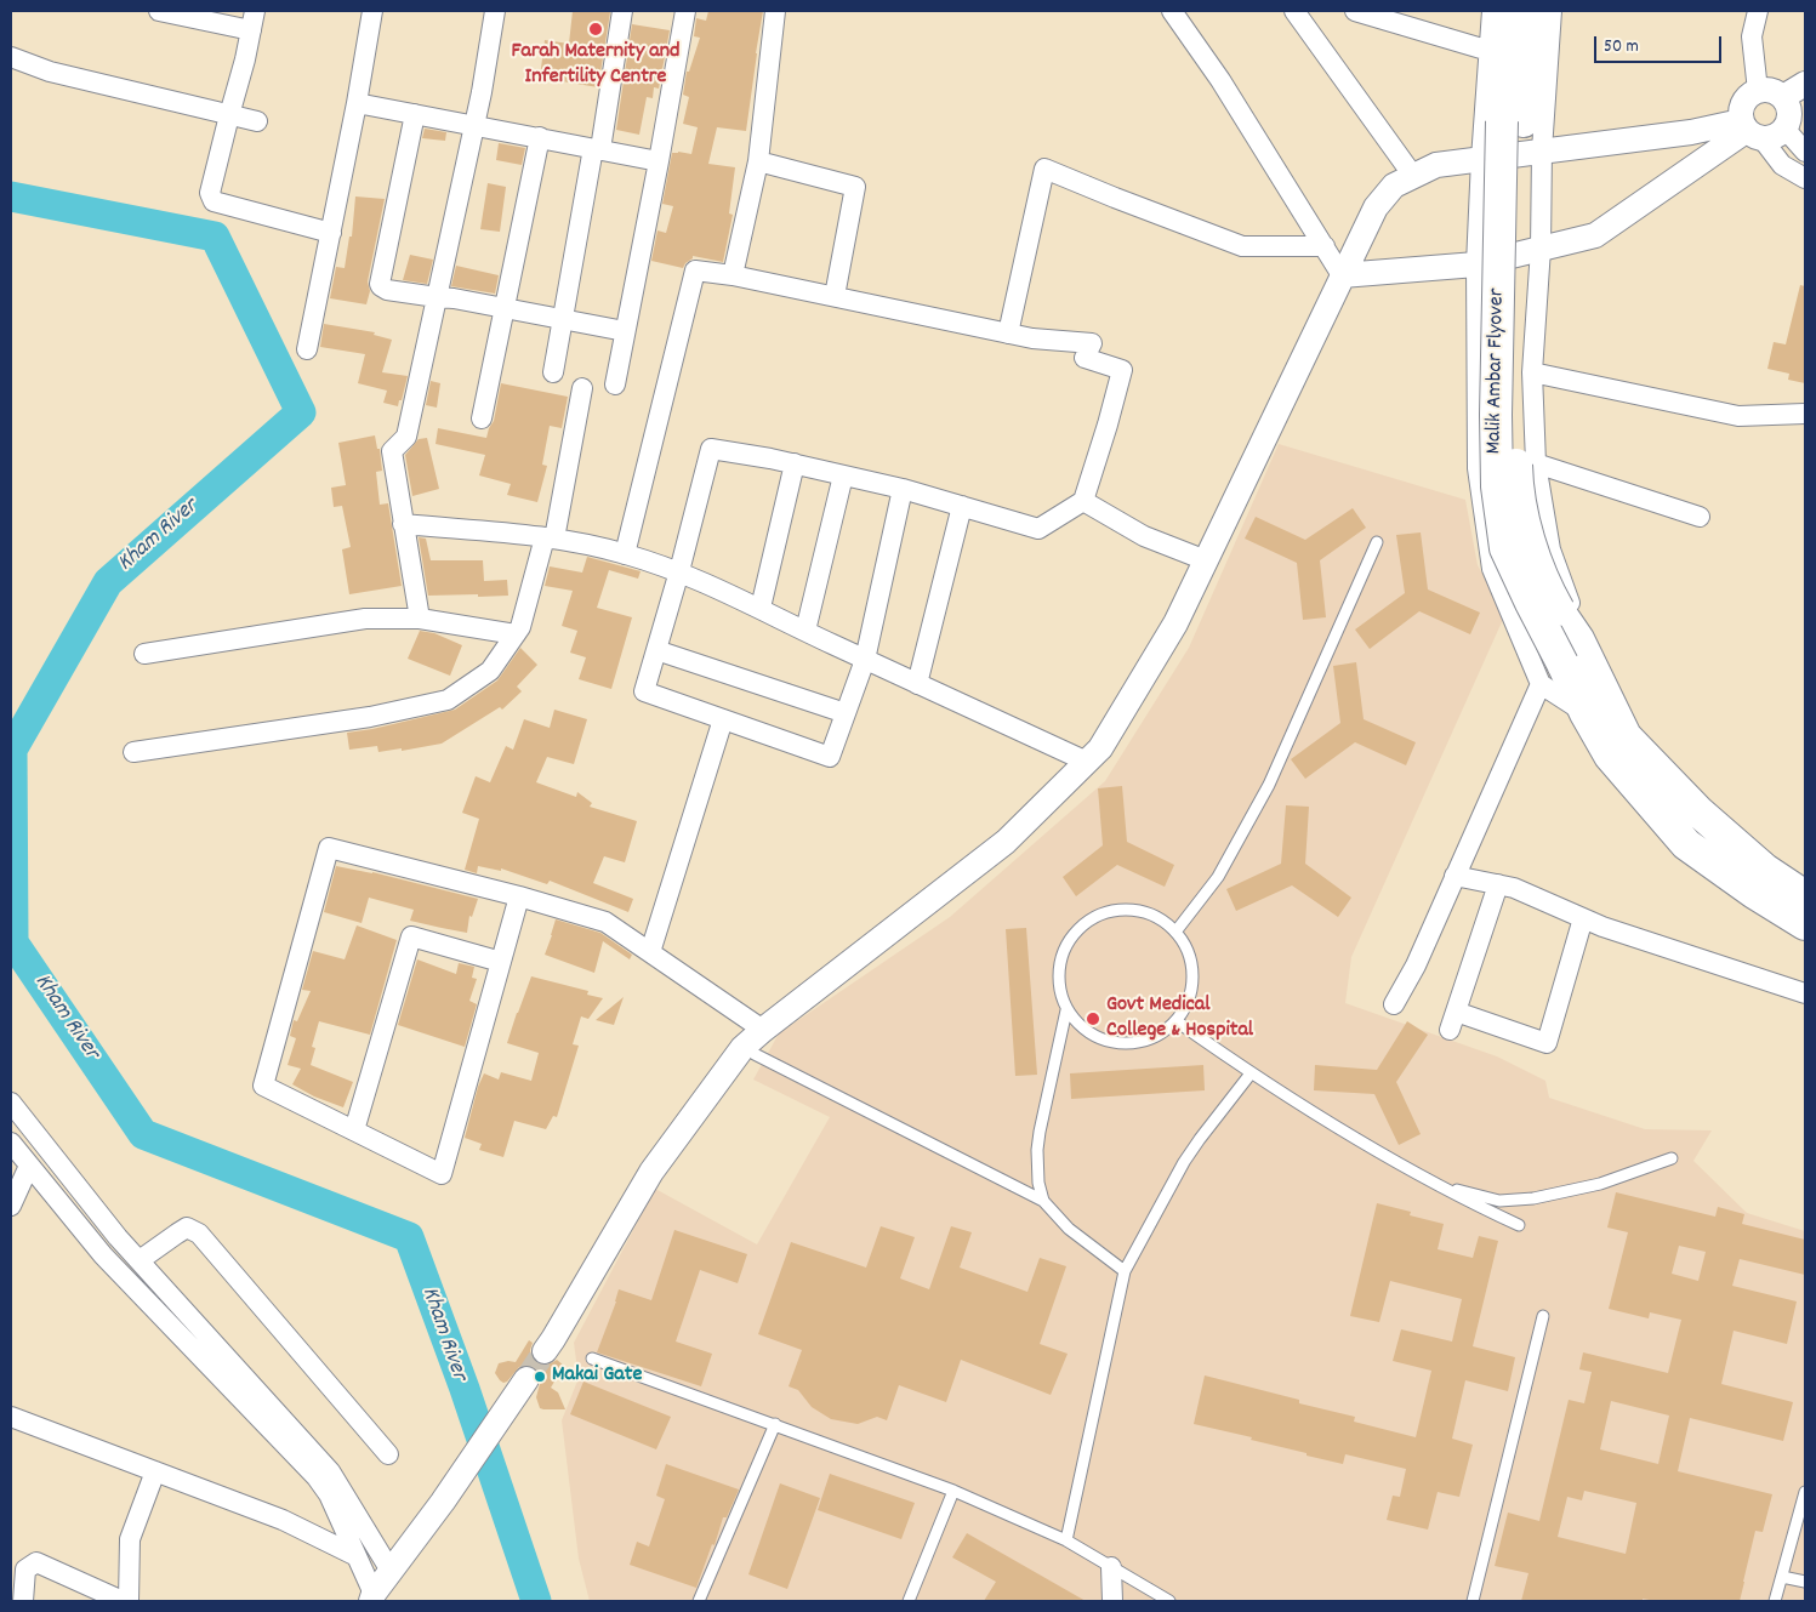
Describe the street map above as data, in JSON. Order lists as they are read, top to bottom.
{
  "streets": {
    "main road": ["Malik Ambar Flyover"]
  },
  "water": ["Kham River"],
  "places": ["Farah Maternity and Infertility Centre", "Govt Medical College & Hospital", "Makai Gate"],
  "scale_bar": "50 m"
}
